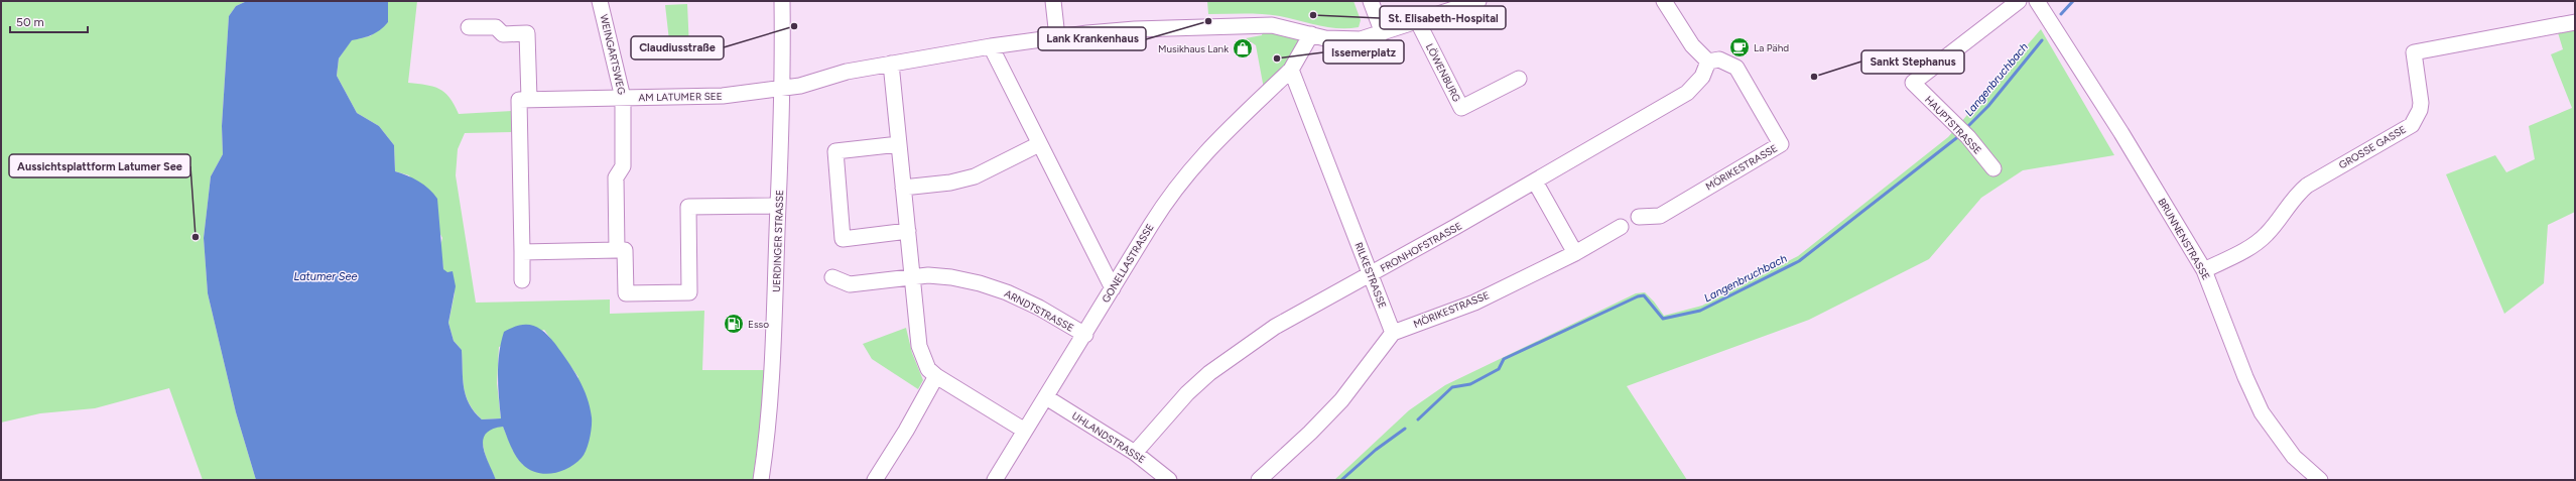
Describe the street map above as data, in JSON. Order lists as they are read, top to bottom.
{
  "streets": {
    "street": [
      "WEINGARTSWEG",
      "LÖWENBURG",
      "AM LATUMER SEE",
      "HAUPTSTRASSE",
      "GROSSE GASSE",
      "MÖRIKESTRASSE",
      "BRUNNENSTRASSE",
      "UERDINGER STRASSE",
      "FRONHOFSTRASSE",
      "GONELLASTRASSE",
      "RILKESTRASSE",
      "ARNDTSTRASSE",
      "UHLANDSTRASSE"
    ]
  },
  "crossings": [
    ["WEINGARTSWEG", "AM LATUMER SEE"],
    ["AM LATUMER SEE", "UERDINGER STRASSE"],
    ["GROSSE GASSE", "BRUNNENSTRASSE"],
    ["MÖRIKESTRASSE", "FRONHOFSTRASSE"],
    ["MÖRIKESTRASSE", "RILKESTRASSE"],
    ["FRONHOFSTRASSE", "RILKESTRASSE"],
    ["FRONHOFSTRASSE", "UHLANDSTRASSE"],
    ["GONELLASTRASSE", "RILKESTRASSE"],
    ["GONELLASTRASSE", "ARNDTSTRASSE"],
    ["GONELLASTRASSE", "UHLANDSTRASSE"]
  ],
  "water": ["Langenbruchbach", "Latumer See"],
  "places": {
    "other": [
      "St. Elisabeth-Hospital",
      "Lank Krankenhaus",
      "Claudiusstraße",
      "Issemerplatz",
      "Sankt Stephanus",
      "Aussichtsplattform Latumer See"
    ],
    "cafe": ["La Pähd"],
    "shop": ["Musikhaus Lank"],
    "fuel station": ["Esso"]
  },
  "scale_bar": "50 m"
}
